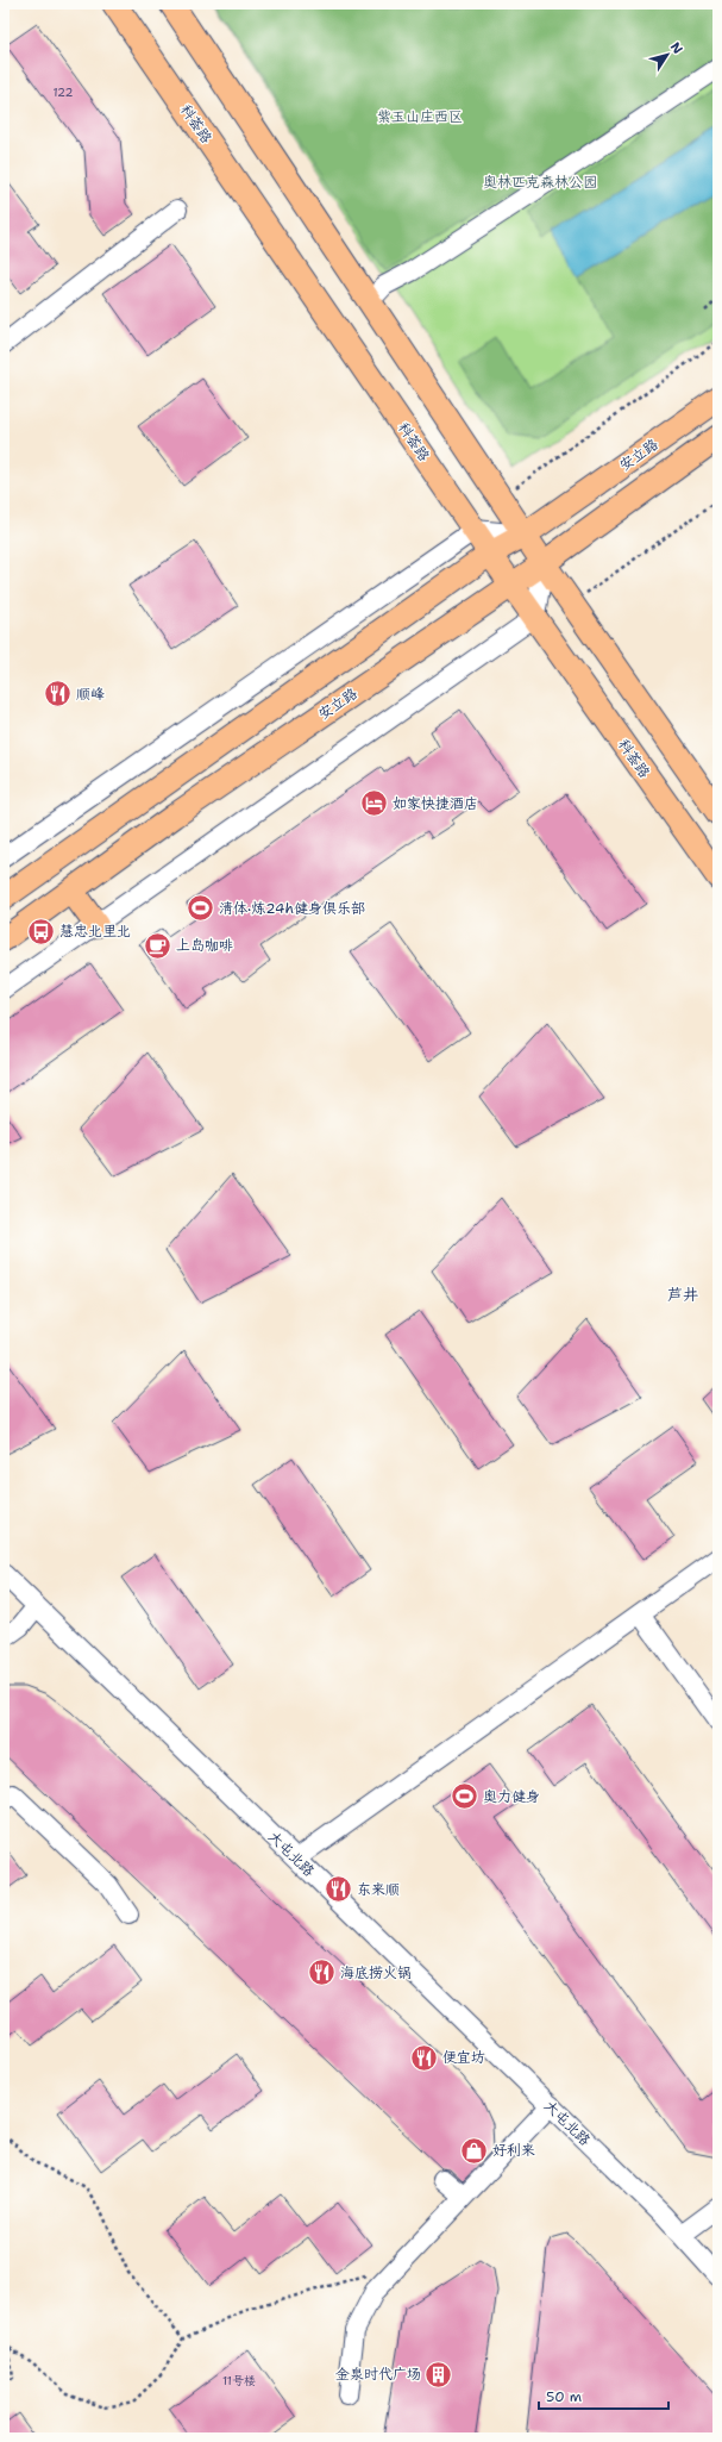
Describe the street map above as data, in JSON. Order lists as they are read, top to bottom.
{
  "streets": {
    "main road": ["科荟路", "安立路"],
    "street": ["大屯北路"]
  },
  "crossings": [
    ["科荟路", "安立路"]
  ],
  "districts": ["芦井"],
  "parks": ["紫玉山庄西区", "奥林匹克森林公园"],
  "places": {
    "restaurant": [
      "顺峰",
      "东来顺",
      "海底捞火锅",
      "便宜坊"
    ],
    "hotel": ["如家快捷酒店"],
    "sports": ["清体·炼24h健身俱乐部", "奥力健身"],
    "bus stop": ["慧忠北里北"],
    "cafe": ["上岛咖啡"],
    "shop": ["好利来"],
    "building": ["金泉时代广场"]
  },
  "house_numbers": ["122", "11号楼"],
  "scale_bar": "50 m",
  "north": "top right"
}
